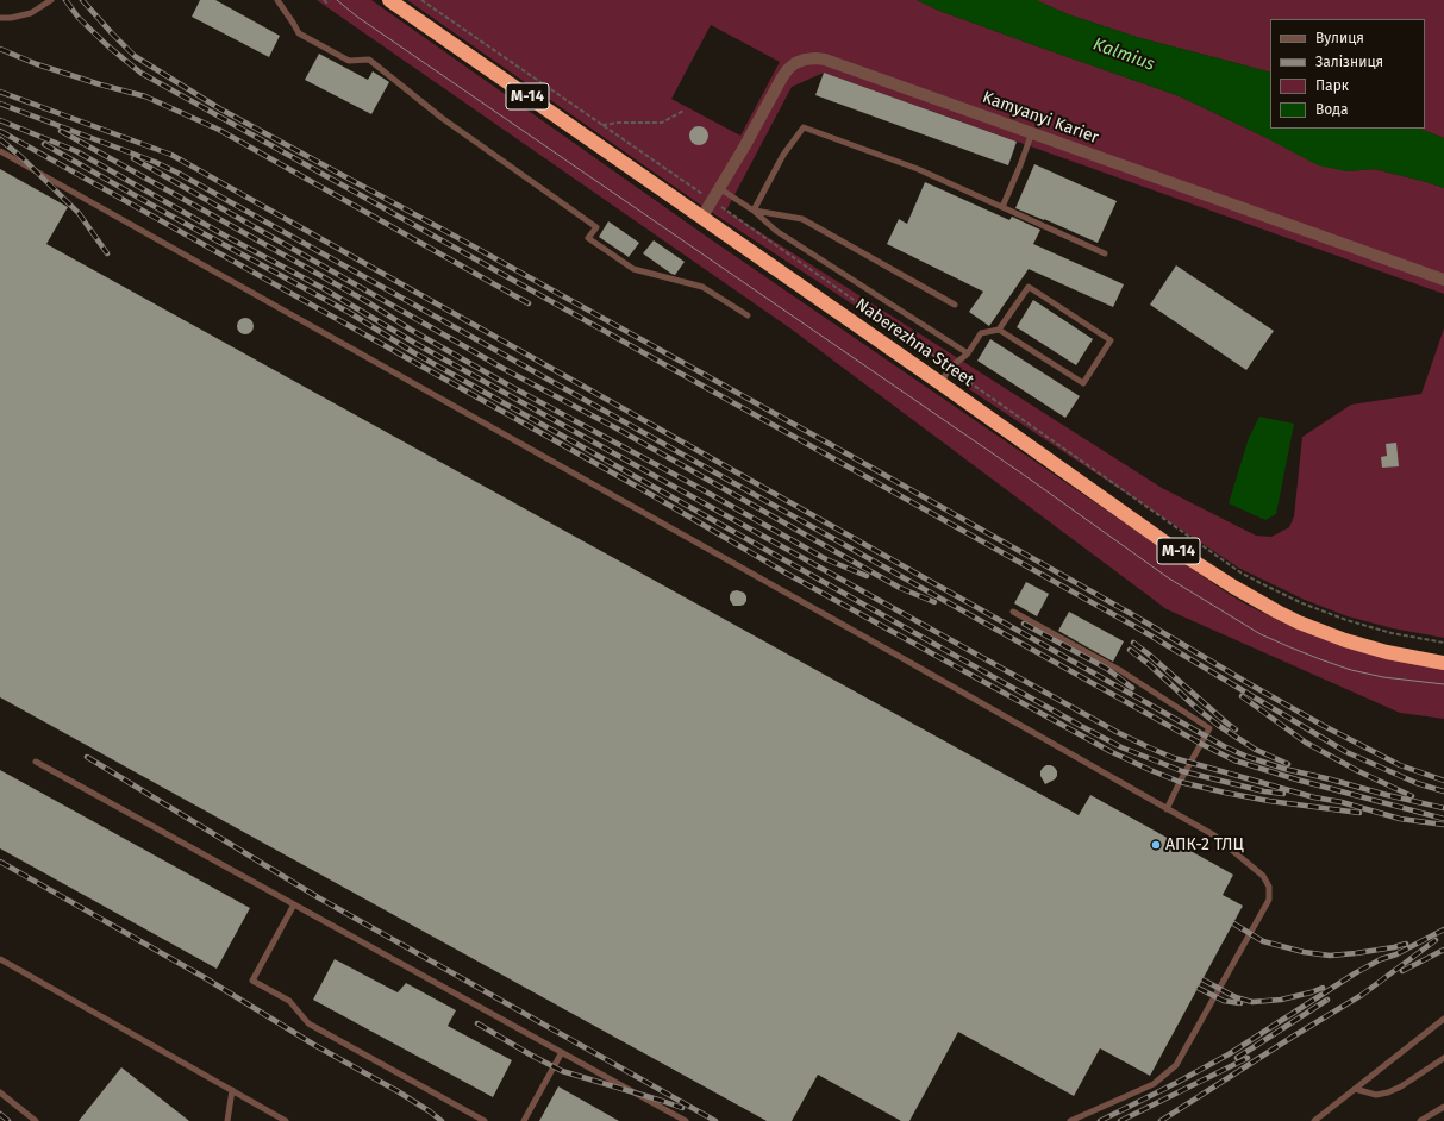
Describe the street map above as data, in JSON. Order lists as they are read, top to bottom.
{
  "streets": {
    "highway": ["М-14", "Naberezhna Street"],
    "street": ["Kamyanyi Karier"]
  },
  "crossings": [
    ["Kamyanyi Karier", "Naberezhna Street"]
  ],
  "water": ["Kalmius"],
  "places": ["АПК-2 ТЛЦ"],
  "legend": [
    "Вулиця",
    "Залізниця",
    "Парк",
    "Вода"
  ]
}
